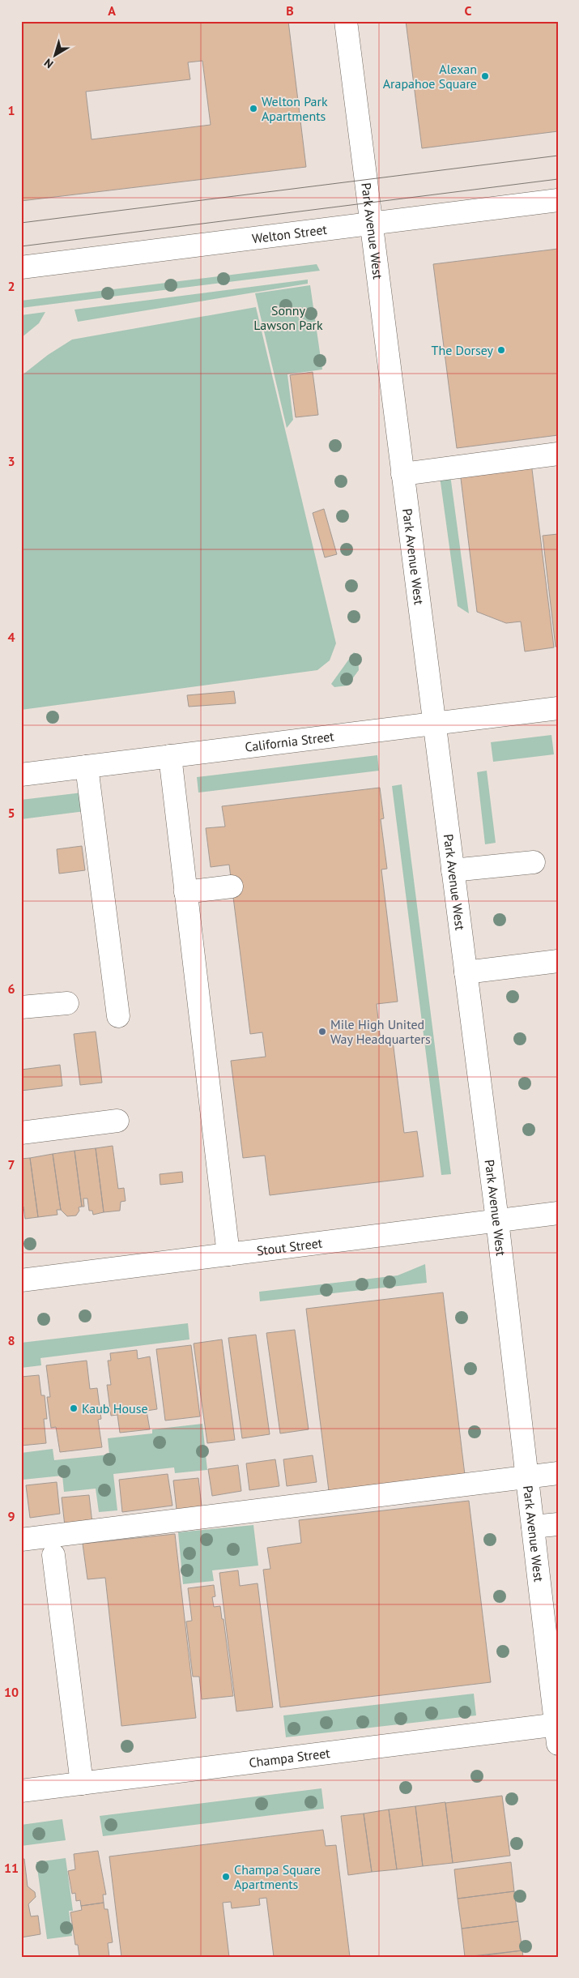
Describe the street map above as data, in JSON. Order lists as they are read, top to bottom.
{
  "streets": {
    "main road": [
      "Park Avenue West",
      "Welton Street",
      "California Street",
      "Stout Street",
      "Champa Street"
    ]
  },
  "crossings": [
    ["Park Avenue West", "Welton Street"],
    ["Park Avenue West", "California Street"],
    ["Park Avenue West", "Stout Street"],
    ["Park Avenue West", "Champa Street"]
  ],
  "parks": ["Sonny Lawson Park"],
  "places": [
    "Alexan Arapahoe Square",
    "Welton Park Apartments",
    "The Dorsey",
    "Mile High United Way Headquarters",
    "Kaub House",
    "Champa Square Apartments"
  ],
  "north": "bottom left",
  "grid": {
    "columns": ["A", "B", "C"],
    "rows": [
      "1",
      "2",
      "3",
      "4",
      "5",
      "6",
      "7",
      "8",
      "9",
      "10",
      "11"
    ]
  }
}
